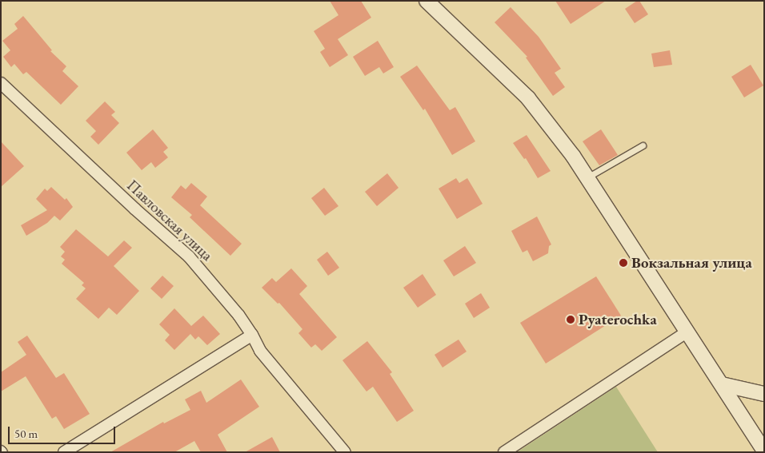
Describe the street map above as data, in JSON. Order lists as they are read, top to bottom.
{
  "streets": {
    "street": ["Павловская улица"]
  },
  "places": ["Вокзальная улица", "Pyaterochka"],
  "scale_bar": "50 m"
}
